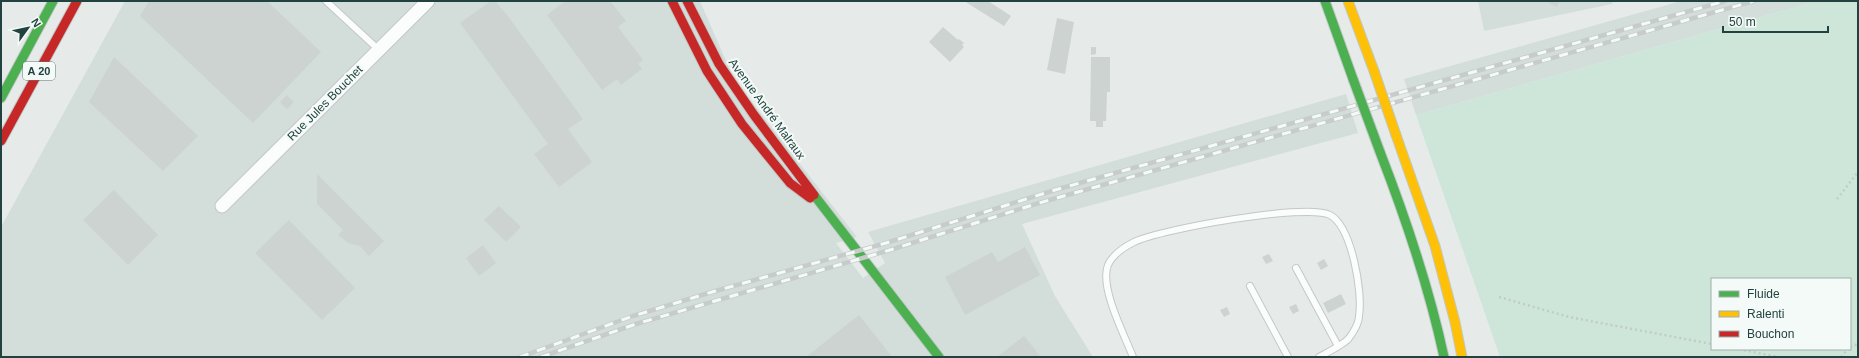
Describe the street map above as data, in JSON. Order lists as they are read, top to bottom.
{
  "streets": {
    "main road": ["A 20", "Avenue André Malraux"],
    "street": ["Rue Jules Bouchet"]
  },
  "legend": ["Fluide", "Ralenti", "Bouchon"],
  "scale_bar": "50 m",
  "north": "top right"
}
